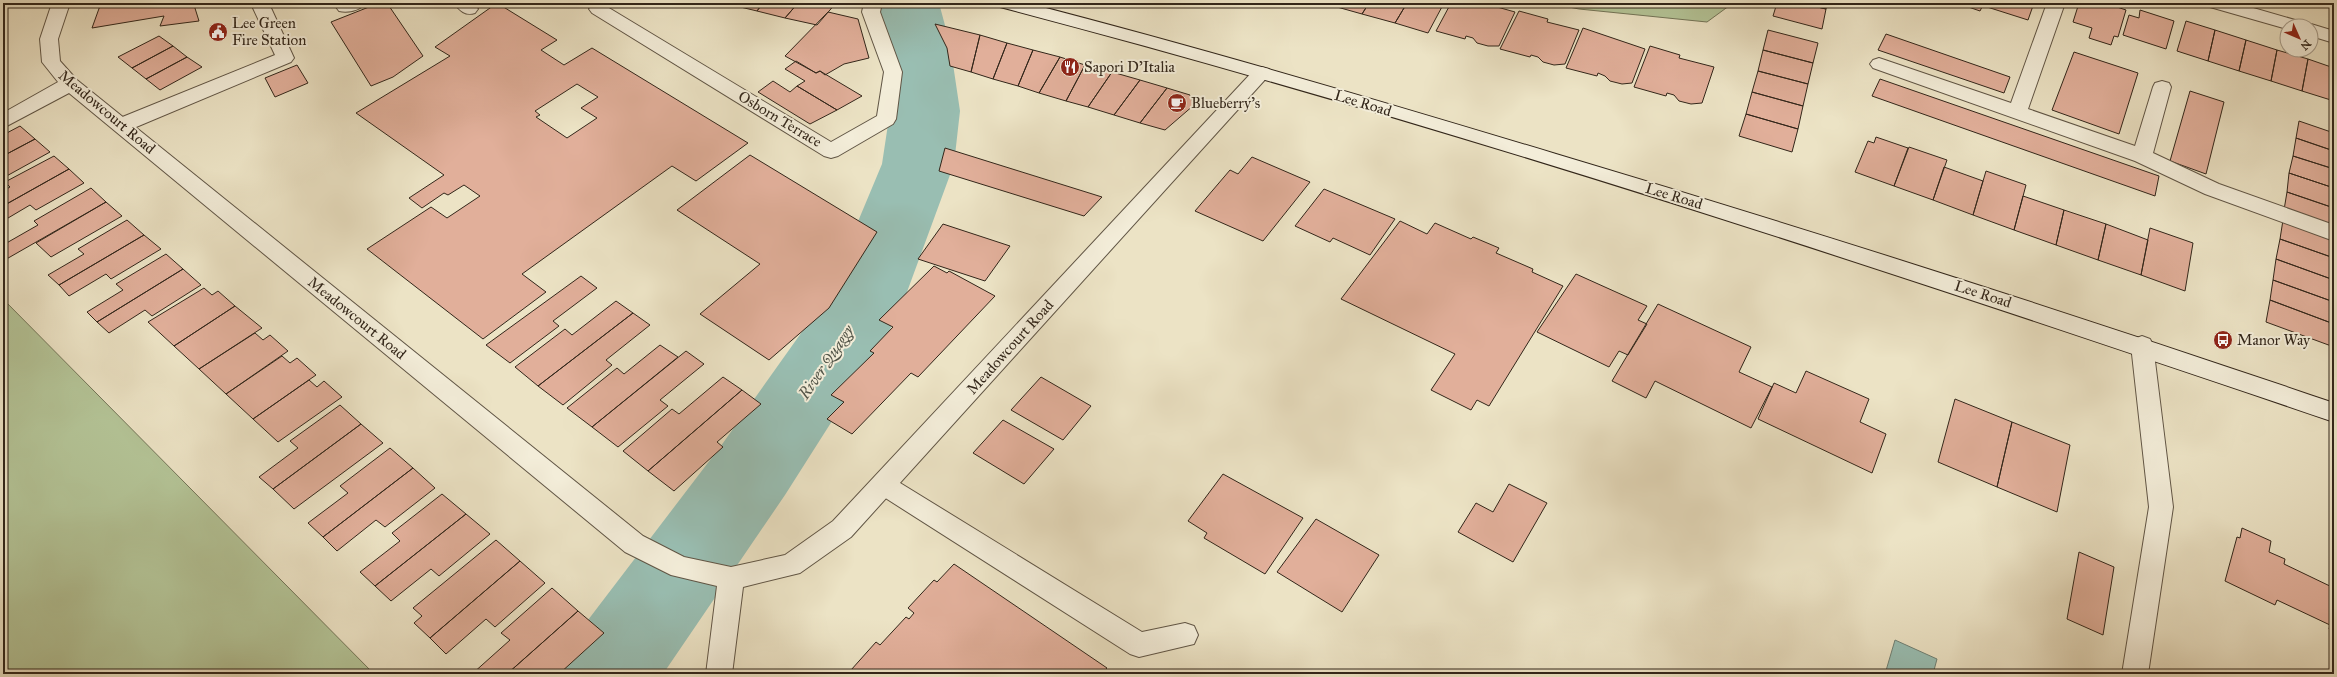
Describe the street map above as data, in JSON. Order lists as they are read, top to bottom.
{
  "streets": {
    "street": ["Lee Road", "Meadowcourt Road", "Osborn Terrace"]
  },
  "crossings": [
    ["Lee Road", "Meadowcourt Road"]
  ],
  "water": ["River Quaggy"],
  "places": {
    "public building": ["Lee Green Fire Station"],
    "restaurant": ["Sapori D'Italia"],
    "cafe": ["Blueberry’s"],
    "bus stop": ["Manor Way"]
  },
  "north": "bottom right"
}
